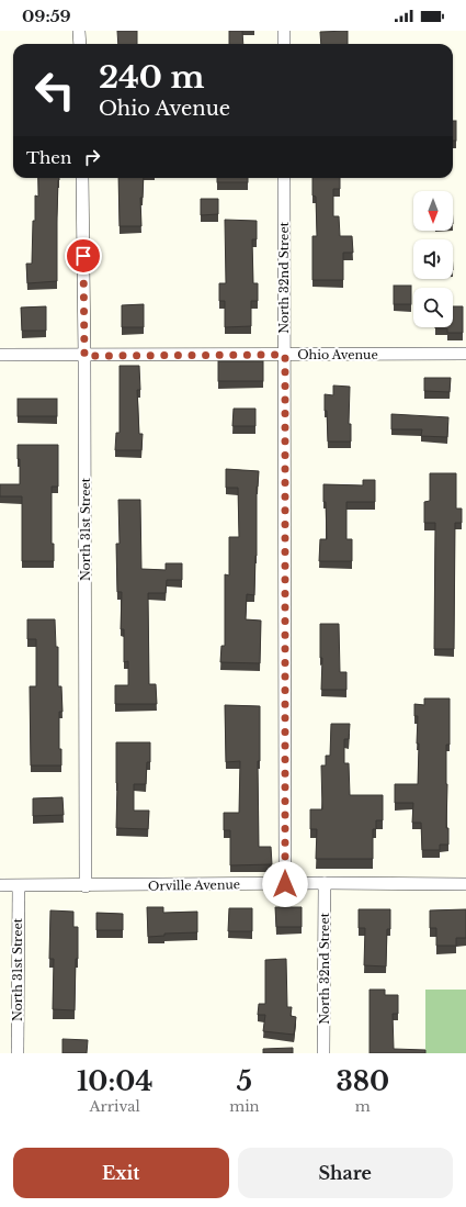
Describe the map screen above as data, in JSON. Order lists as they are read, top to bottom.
{
  "streets": {
    "street": [
      "North 32nd Street",
      "Ohio Avenue",
      "North 31st Street",
      "Orville Avenue"
    ]
  },
  "crossings": [
    ["North 32nd Street", "Ohio Avenue"],
    ["North 32nd Street", "Orville Avenue"],
    ["Ohio Avenue", "North 31st Street"],
    ["North 31st Street", "Orville Avenue"]
  ],
  "north": "bottom",
  "page": {
    "status": "09:59",
    "turn": ["240 m", "Ohio Avenue"],
    "then": "Then",
    "eta": [
      "10:04",
      "Arrival",
      "5",
      "min",
      "380",
      "m"
    ],
    "buttons": ["Exit", "Share"]
  }
}
